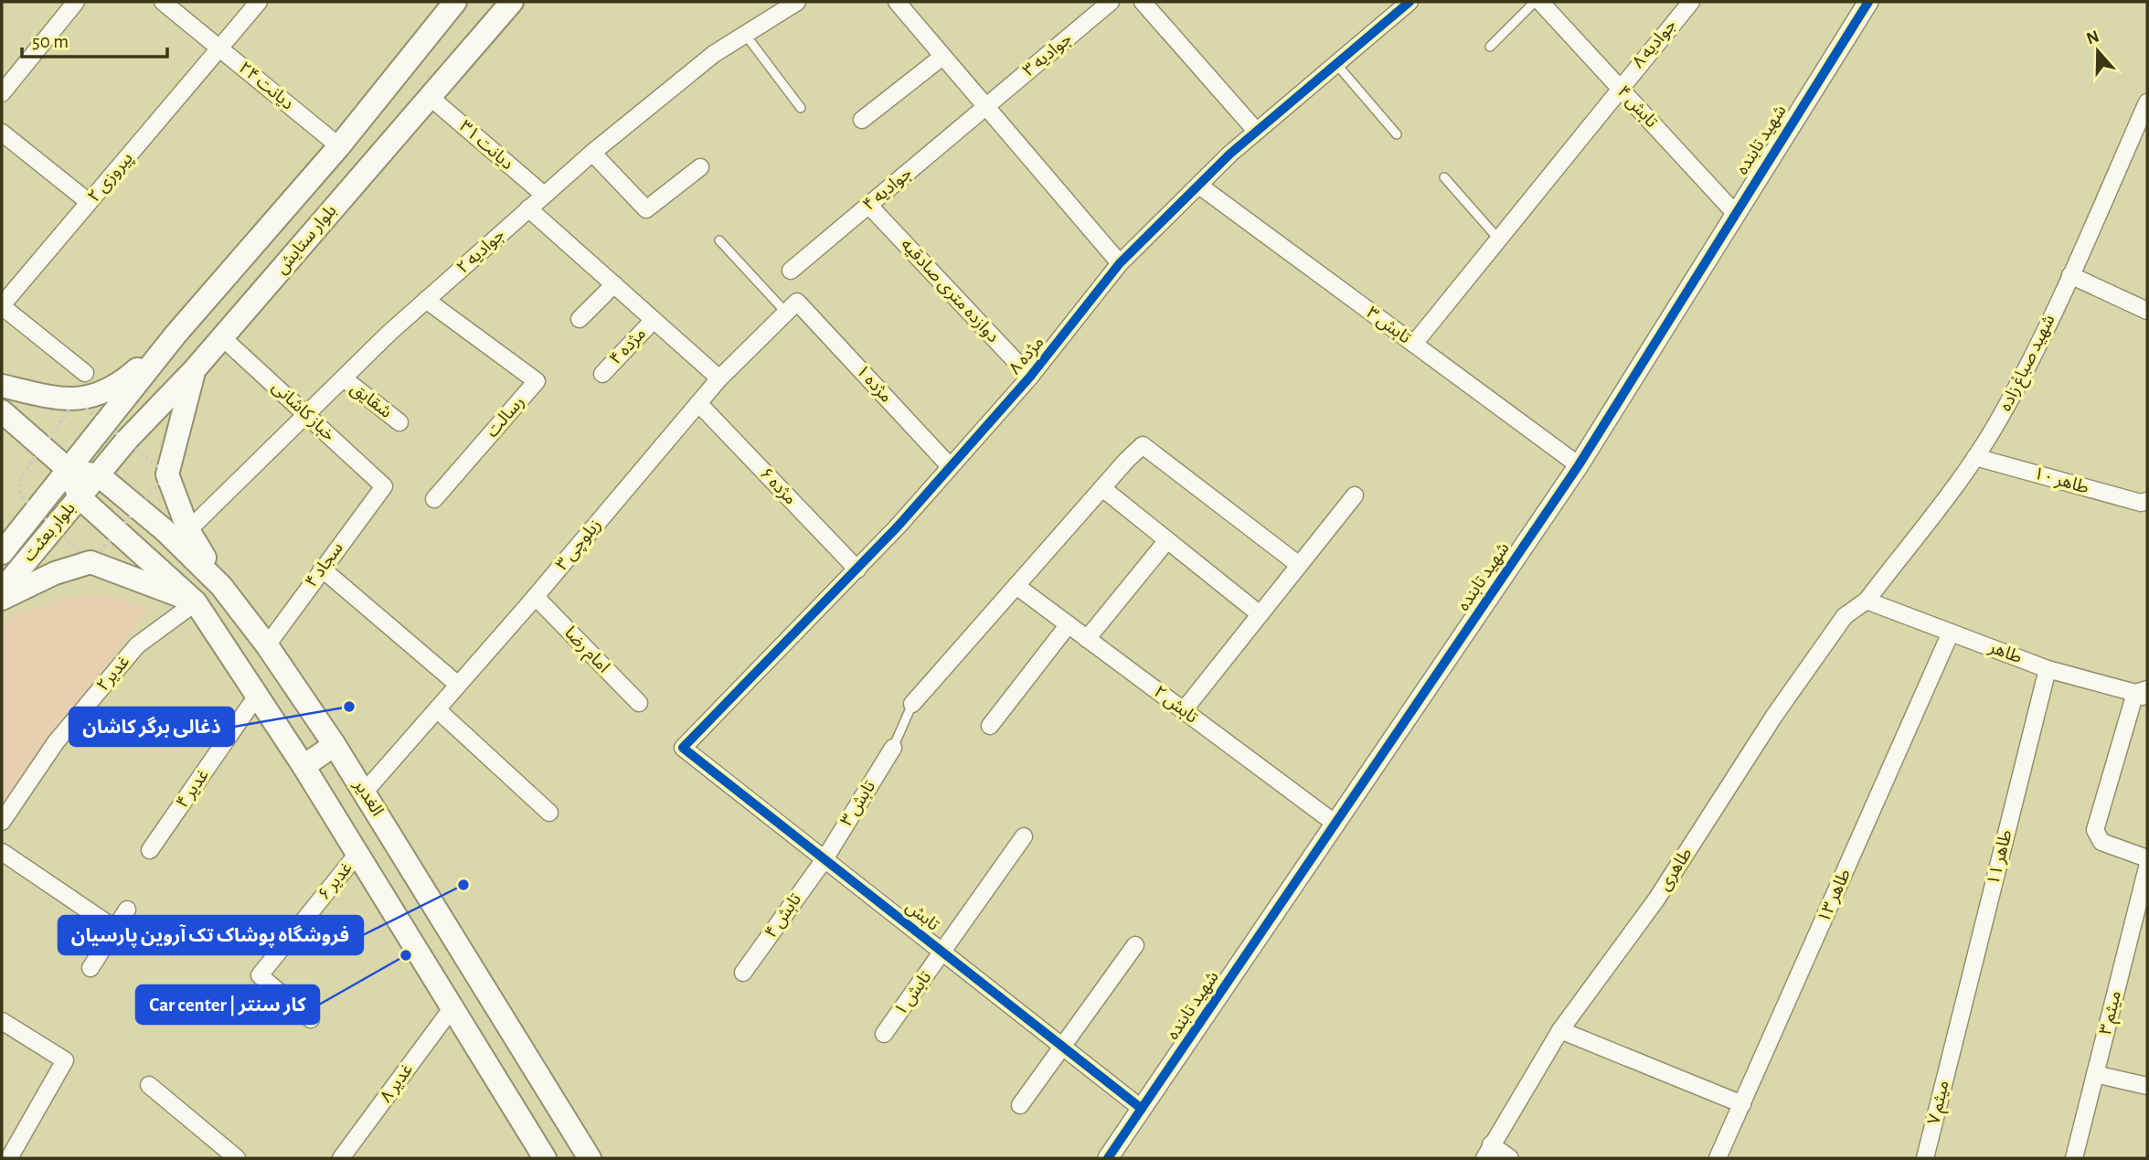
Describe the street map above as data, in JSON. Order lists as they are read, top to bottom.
{
  "streets": {
    "main road": ["بلوار ستایش", "بلوار بعثت", "الغدیر"],
    "street": [
      "جوادیه ۸",
      "جوادیه ۳",
      "دیانت ۲۴",
      "تابش ۴",
      "شهید تابنده",
      "دیانت ۳۱",
      "پیروزی ۲",
      "جوادیه ۴",
      "جوادیه ۲",
      "دوازده متری صادقیه",
      "تابش ۳",
      "مژده ۴",
      "مژده ۸",
      "شهید صباغ زاده",
      "مژده ۱",
      "شقایق",
      "خباز کاشانی",
      "رسالت",
      "طاهر ۱۰",
      "مژده ۶",
      "زیلوچی ۳",
      "سجاد ۴",
      "امام رضا",
      "طاهر",
      "غدیر۲",
      "تابش ۲",
      "غدیر ۴",
      "طاهر ۱۱",
      "طاهری",
      "غدیر ۶",
      "طاهر ۱۳",
      "تابش",
      "تابش ۱",
      "میثم ۳",
      "غدیر ۸",
      "میثم ۷"
    ]
  },
  "crossings": [
    ["جوادیه ۸", "تابش ۴"],
    ["جوادیه ۸", "تابش ۳"],
    ["جوادیه ۳", "جوادیه ۴"],
    ["دیانت ۲۴", "پیروزی ۲"],
    ["دیانت ۲۴", "بلوار ستایش"],
    ["تابش ۴", "شهید تابنده"],
    ["تابش ۴", "تابش ۳"],
    ["تابش ۴", "تابش"],
    ["شهید تابنده", "تابش ۳"],
    ["شهید تابنده", "تابش ۲"],
    ["شهید تابنده", "تابش"],
    ["دیانت ۳۱", "بلوار ستایش"],
    ["دیانت ۳۱", "جوادیه ۲"],
    ["جوادیه ۴", "دوازده متری صادقیه"],
    ["بلوار ستایش", "خباز کاشانی"],
    ["بلوار ستایش", "بلوار بعثت"],
    ["بلوار ستایش", "الغدیر"],
    ["جوادیه ۲", "شقایق"],
    ["جوادیه ۲", "خباز کاشانی"],
    ["جوادیه ۲", "رسالت"],
    ["دوازده متری صادقیه", "مژده ۸"],
    ["تابش ۳", "مژده ۸"],
    ["تابش ۳", "تابش"],
    ["مژده ۸", "مژده ۱"],
    ["مژده ۸", "مژده ۶"],
    ["مژده ۸", "تابش"],
    ["شهید صباغ زاده", "طاهر ۱۰"],
    ["شهید صباغ زاده", "طاهر"],
    ["شهید صباغ زاده", "طاهری"],
    ["مژده ۱", "زیلوچی ۳"],
    ["خباز کاشانی", "سجاد ۴"],
    ["مژده ۶", "زیلوچی ۳"],
    ["بلوار بعثت", "الغدیر"],
    ["زیلوچی ۳", "امام رضا"],
    ["زیلوچی ۳", "الغدیر"],
    ["سجاد ۴", "الغدیر"],
    ["طاهر", "طاهر ۱۱"],
    ["طاهر", "طاهری"],
    ["طاهر", "طاهر ۱۳"],
    ["طاهر ۱۱", "میثم ۷"],
    ["تابش", "تابش ۱"]
  ],
  "places": ["ذغالی برگر کاشان", "فروشگاه پوشاک تک آروین پارسیان", "Car center | کار سنتر"],
  "scale_bar": "50 m",
  "north": "top"
}
